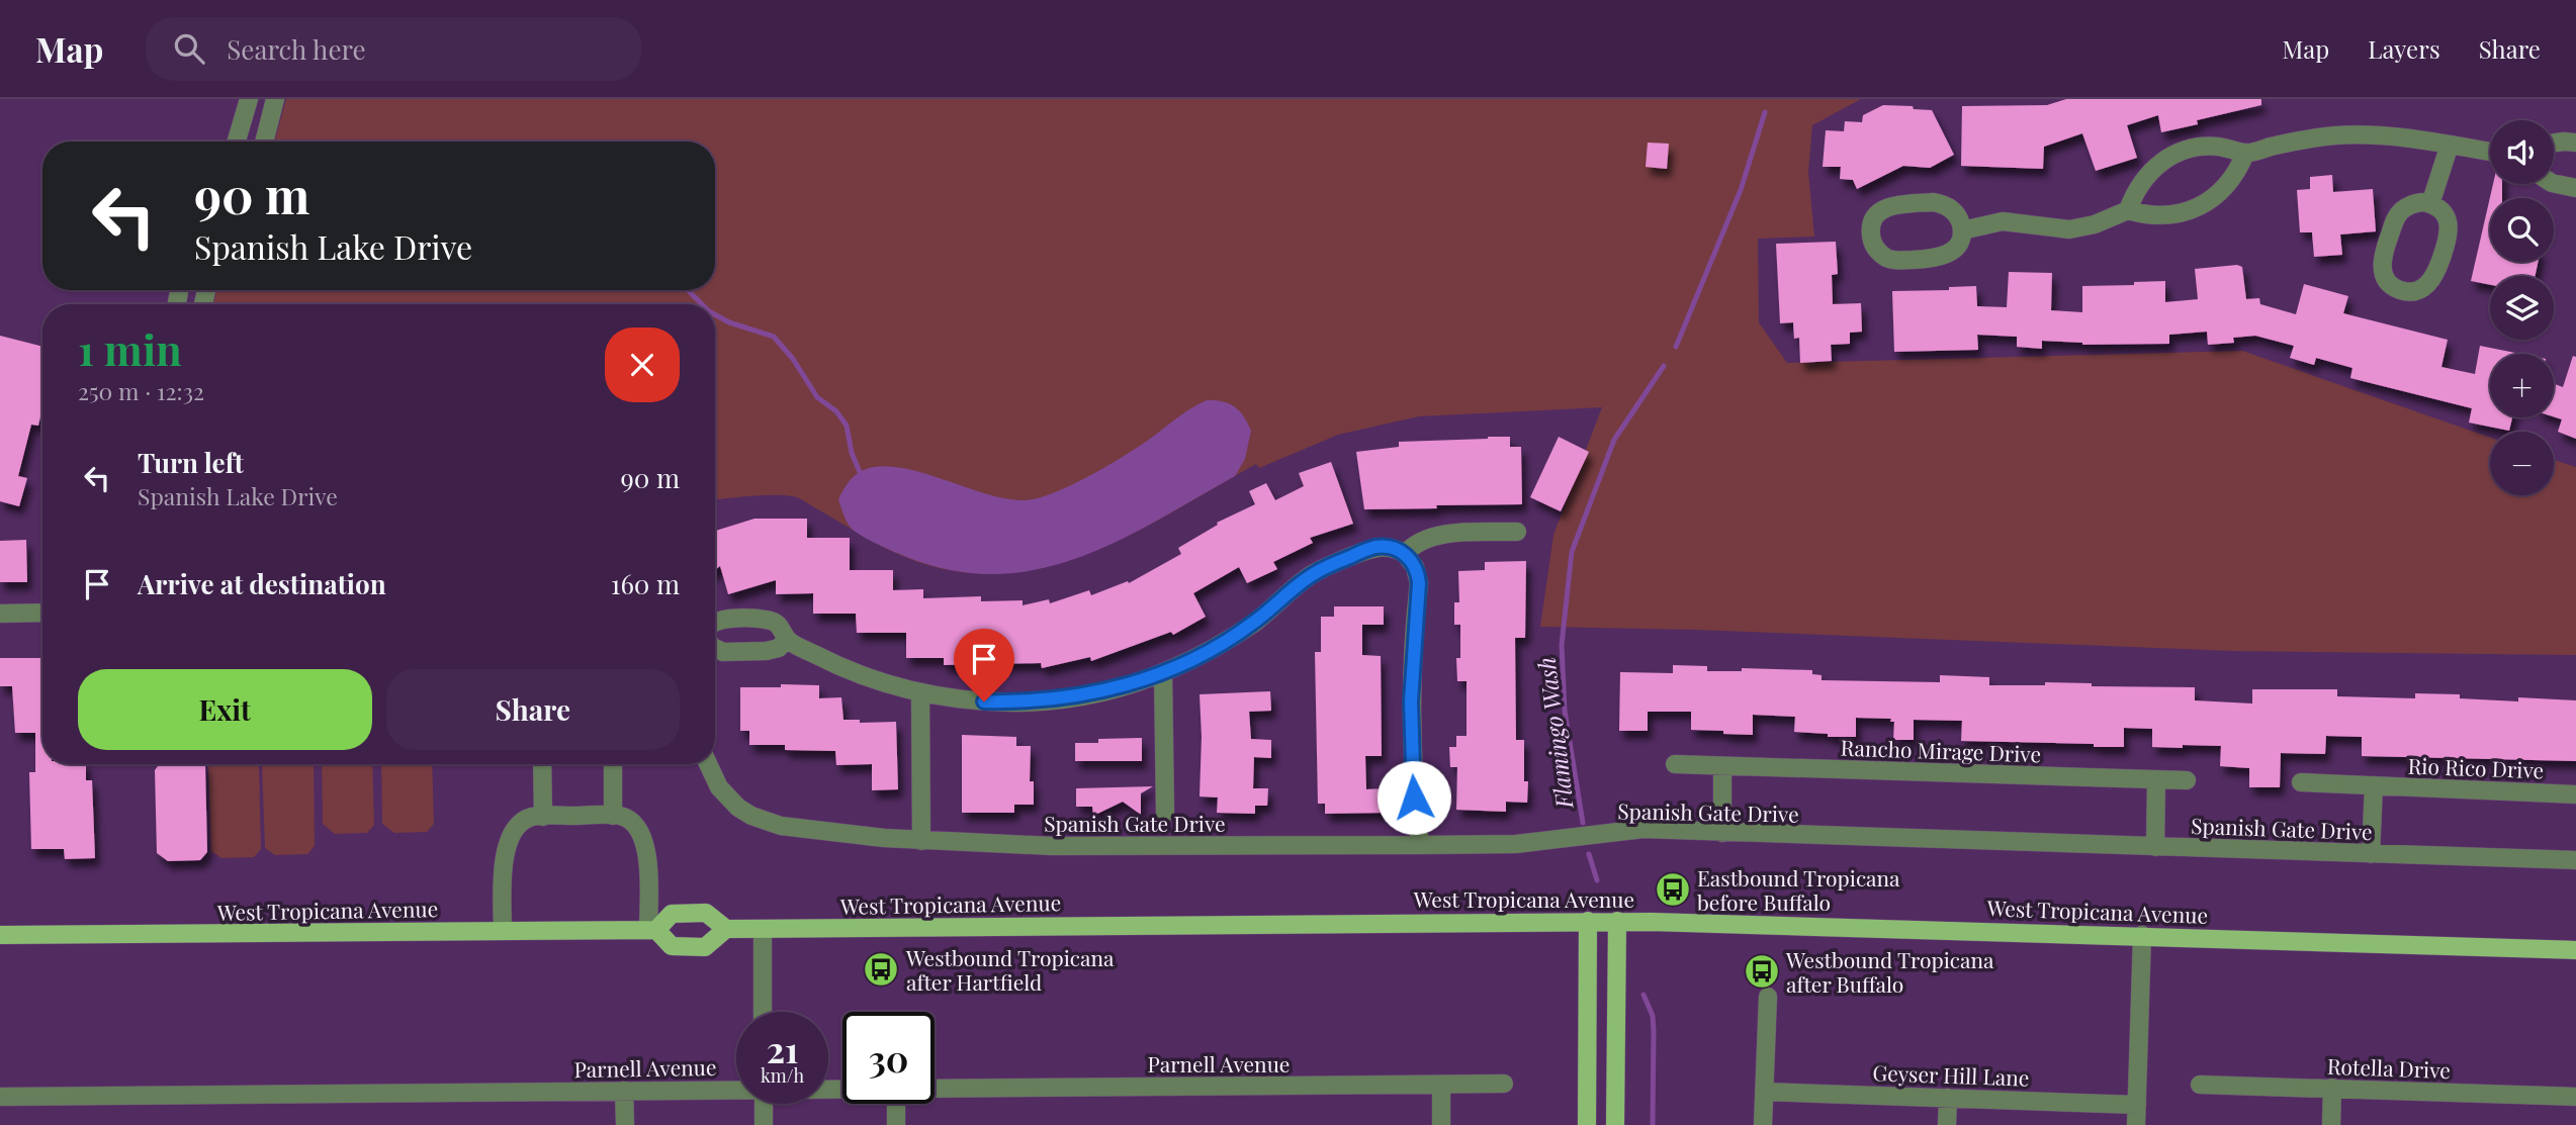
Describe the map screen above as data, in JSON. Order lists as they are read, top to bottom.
{
  "streets": {
    "main road": ["West Tropicana Avenue"],
    "street": [
      "Rancho Mirage Drive",
      "Rio Rico Drive",
      "Spanish Gate Drive",
      "Parnell Avenue",
      "Rotella Drive",
      "Geyser Hill Lane"
    ]
  },
  "water": ["Flamingo Wash"],
  "places": {
    "bus stop": ["Eastbound Tropicana before Buffalo", "Westbound Tropicana after Hartfield", "Westbound Tropicana after Buffalo"]
  },
  "page": {
    "header": "Map",
    "search": "Search here",
    "nav": ["Map", "Layers", "Share"],
    "map_buttons": ["+", "−"],
    "turn": ["90 m", "Spanish Lake Drive"],
    "heading": ["1 min", "250 m · 12:32"],
    "list": [
      {
        "name": "Turn left",
        "note": "Spanish Lake Drive",
        "value": "90 m"
      },
      {
        "name": "Arrive at destination",
        "value": "160 m"
      }
    ],
    "buttons": ["Exit", "Share"],
    "speed": "21 km/h",
    "limit": "30"
  }
}
